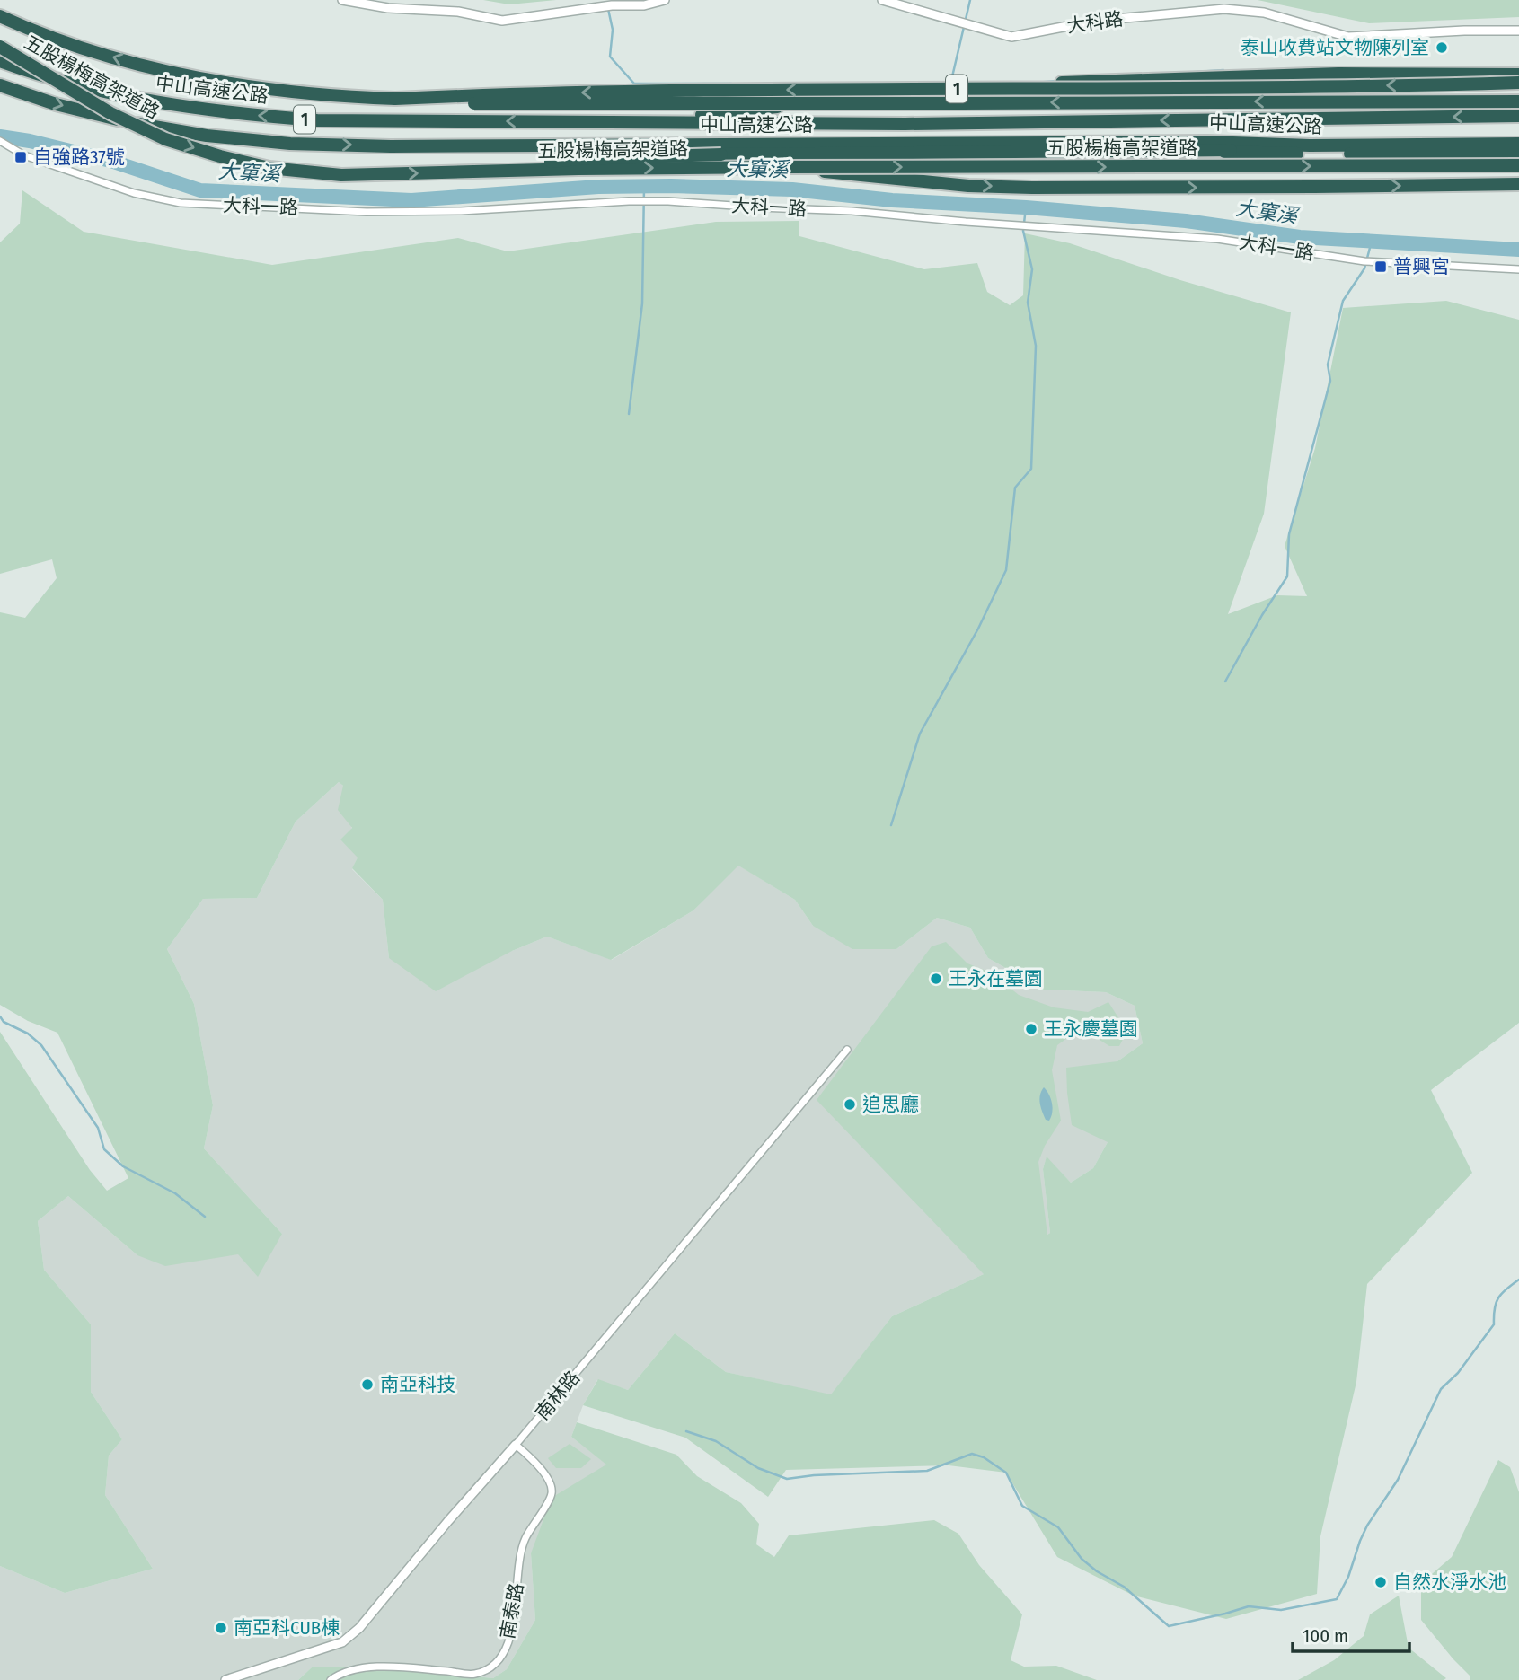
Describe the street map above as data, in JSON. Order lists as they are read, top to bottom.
{
  "streets": {
    "highway": ["五股楊梅高架道路", "1", "中山高速公路"],
    "street": [
      "大科路",
      "大科一路",
      "南林路",
      "南泰路"
    ]
  },
  "crossings": [
    ["南林路", "南泰路"]
  ],
  "water": ["大窠溪"],
  "places": {
    "other": [
      "泰山收費站文物陳列室",
      "王永在墓園",
      "王永慶墓園",
      "追思廳",
      "南亞科技",
      "自然水淨水池",
      "南亞科CUB棟"
    ],
    "transit": ["自強路37號", "普興宮"]
  },
  "scale_bar": "100 m"
}
